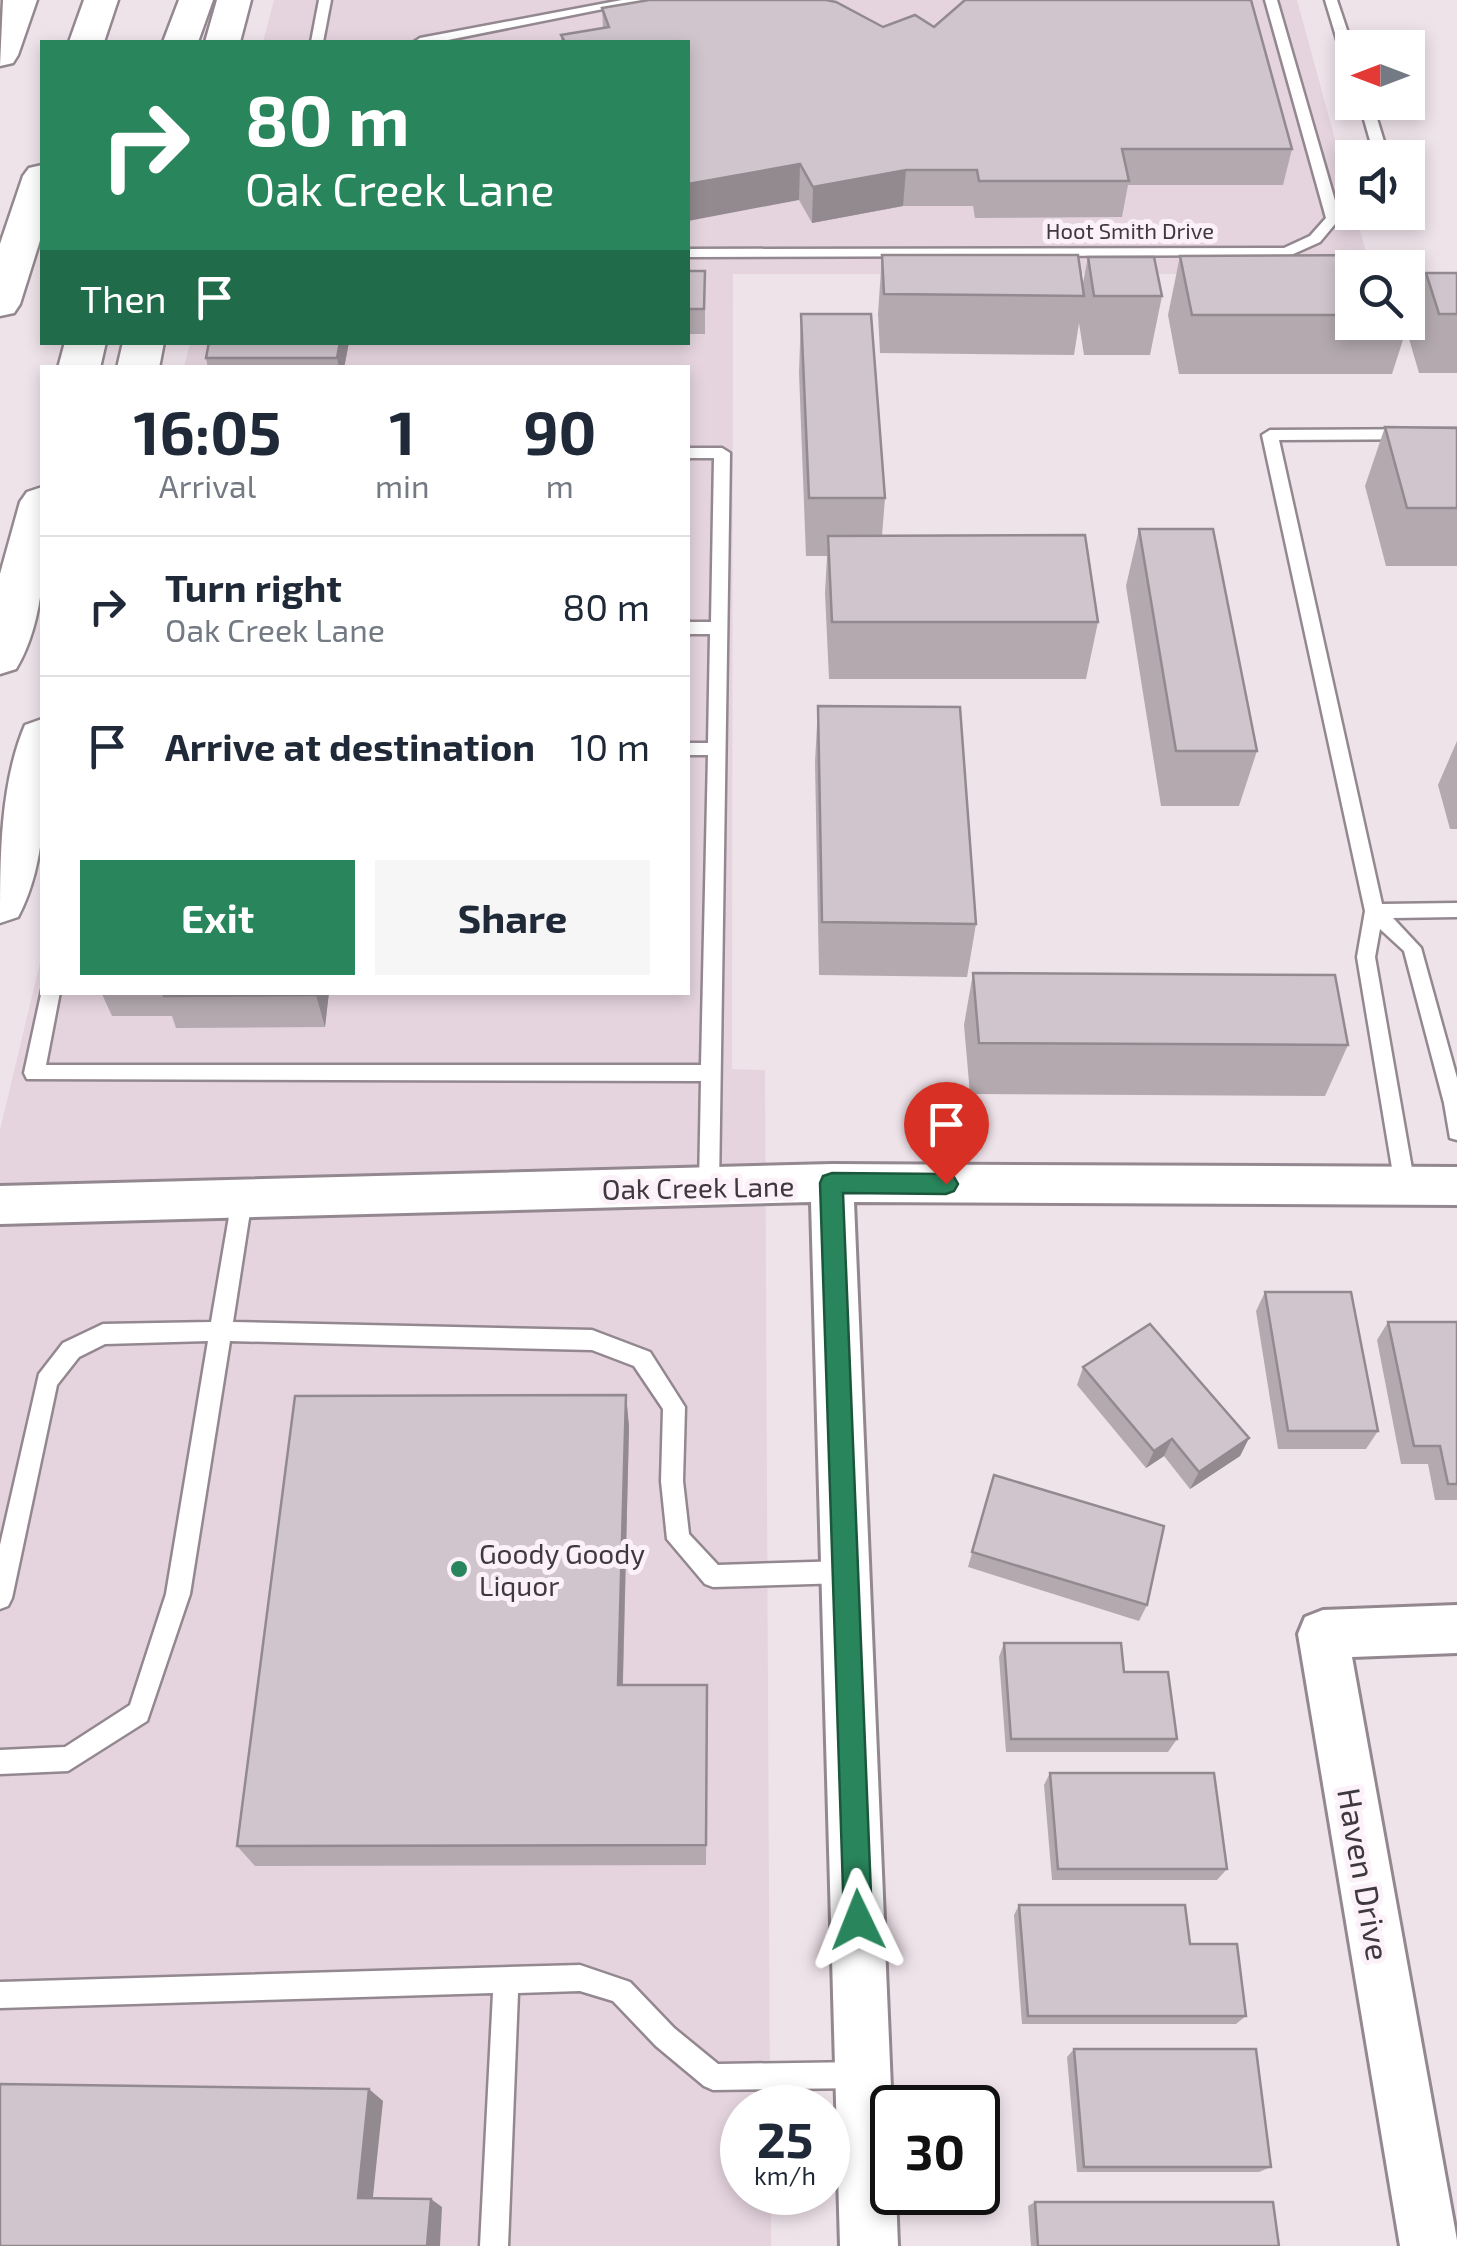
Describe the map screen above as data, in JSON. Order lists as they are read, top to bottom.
{
  "streets": {
    "street": ["Oak Creek Lane", "Haven Drive"],
    "lane": ["Hoot Smith Drive"]
  },
  "places": ["Goody Goody Liquor"],
  "north": "left",
  "page": {
    "turn": ["80 m", "Oak Creek Lane"],
    "then": "Then",
    "eta": [
      "16:05",
      "Arrival",
      "1",
      "min",
      "90",
      "m"
    ],
    "list": [
      {
        "name": "Turn right",
        "note": "Oak Creek Lane",
        "value": "80 m"
      },
      {
        "name": "Arrive at destination",
        "value": "10 m"
      }
    ],
    "buttons": ["Exit", "Share"],
    "speed": "25 km/h",
    "limit": "30"
  }
}
